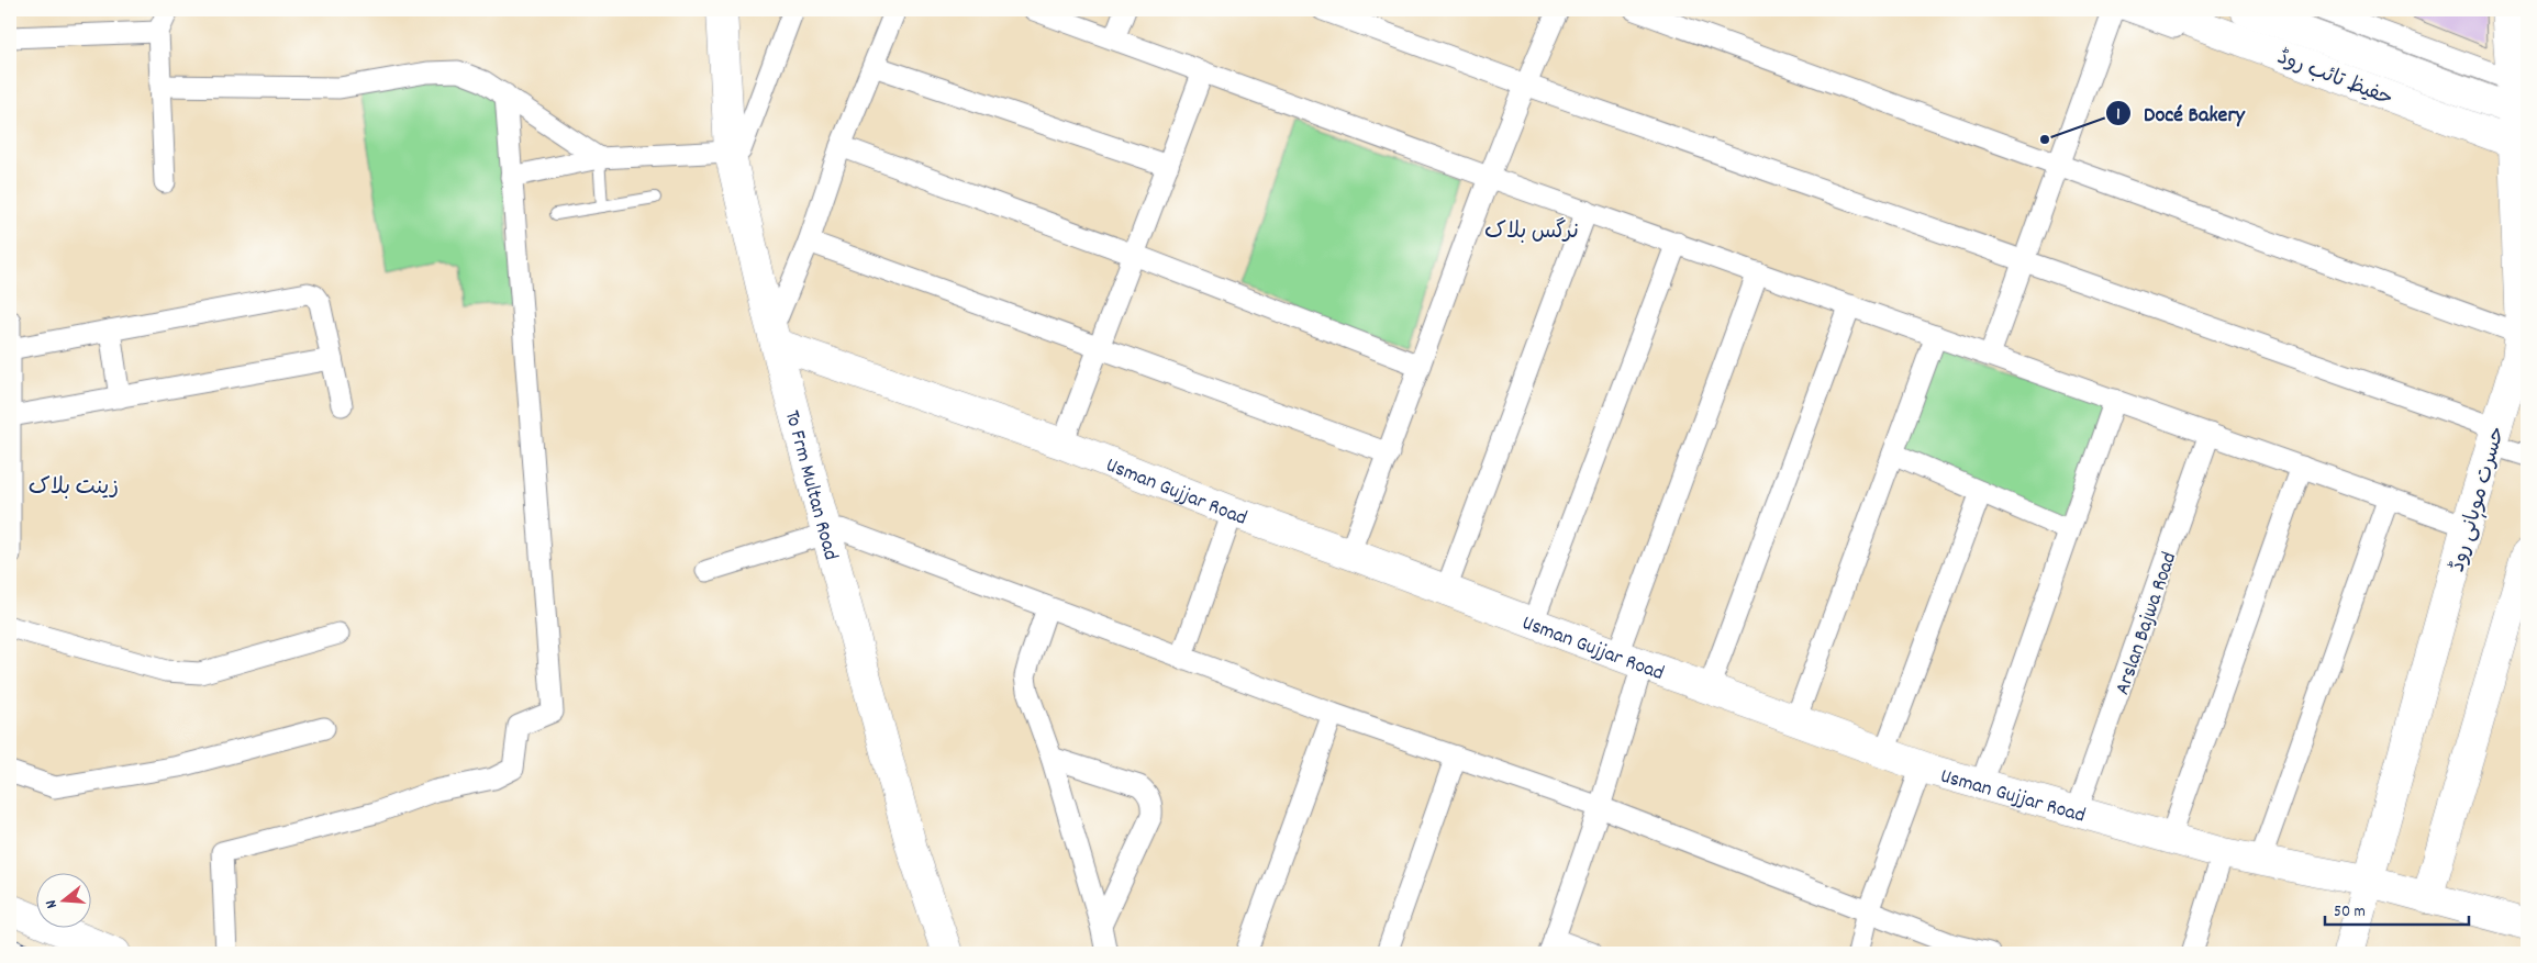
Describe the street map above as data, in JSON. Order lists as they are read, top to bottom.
{
  "streets": {
    "street": [
      "حفیظ تائب روڈ",
      "To Frm Multan Road",
      "Usman Gujjar Road",
      "حسرت موہانی روڈ",
      "Arslan Bajwa Road"
    ]
  },
  "crossings": [
    ["حفیظ تائب روڈ", "حسرت موہانی روڈ"],
    ["To Frm Multan Road", "Usman Gujjar Road"],
    ["Usman Gujjar Road", "حسرت موہانی روڈ"],
    ["Usman Gujjar Road", "Arslan Bajwa Road"]
  ],
  "districts": ["نرگس بلاک", "زینت بلاک"],
  "places": ["Docé Bakery"],
  "scale_bar": "50 m",
  "north": "left"
}
